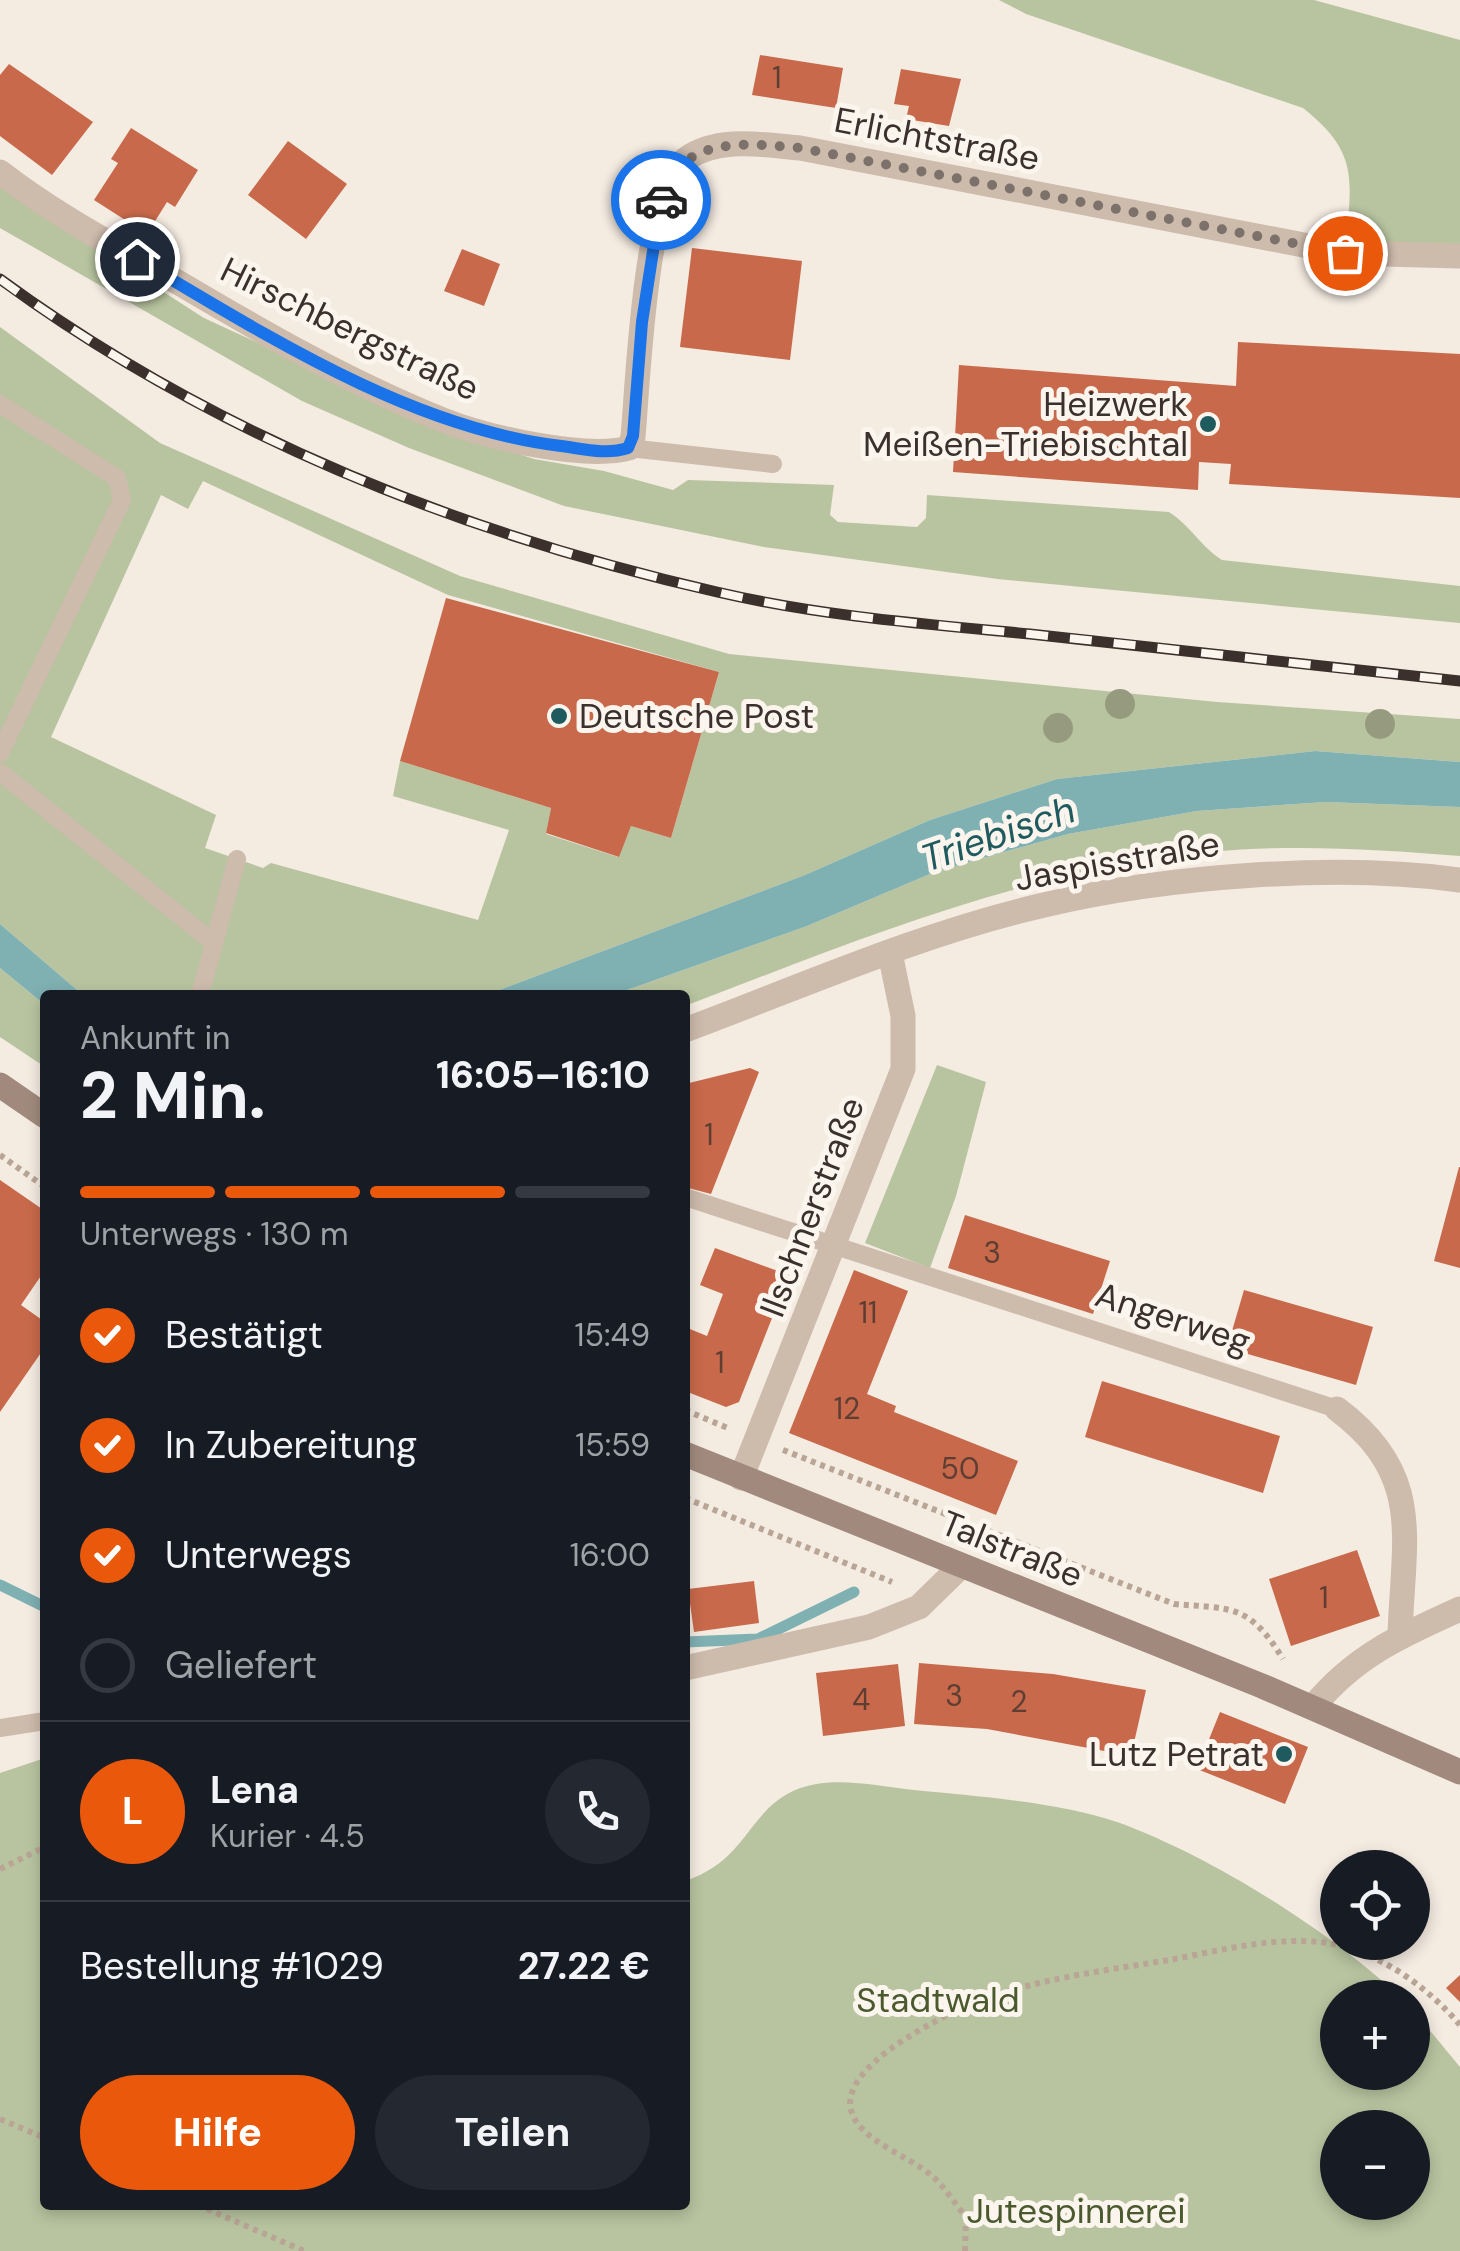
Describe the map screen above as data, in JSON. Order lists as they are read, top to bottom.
{
  "streets": {
    "main road": ["Talstraße"],
    "street": [
      "Erlichtstraße",
      "Hirschbergstraße",
      "Jaspisstraße",
      "Ilschnerstraße",
      "Angerweg"
    ]
  },
  "crossings": [
    ["Erlichtstraße", "Hirschbergstraße"],
    ["Jaspisstraße", "Ilschnerstraße"],
    ["Ilschnerstraße", "Angerweg"],
    ["Ilschnerstraße", "Talstraße"]
  ],
  "water": ["Triebisch"],
  "parks": ["Stadtwald", "Jutespinnerei"],
  "places": ["Heizwerk Meißen-Triebischtal", "Deutsche Post", "Lutz Petrat"],
  "house_numbers": [
    "1",
    "1",
    "3",
    "11",
    "1",
    "12",
    "50",
    "1",
    "3",
    "4",
    "2"
  ],
  "page": {
    "heading": ["2 Min.", "Ankunft in", "16:05–16:10"],
    "panel": [
      "Lena",
      "Kurier · 4.5",
      "Bestellung #1029",
      "27.22 €"
    ],
    "bar": "Unterwegs · 130 m",
    "list": [
      ["Bestätigt", "15:49"],
      ["In Zubereitung", "15:59"],
      ["Unterwegs", "16:00"],
      "Geliefert"
    ],
    "round": "L",
    "map_buttons": ["+", "−"],
    "buttons": ["Hilfe", "Teilen"]
  }
}
